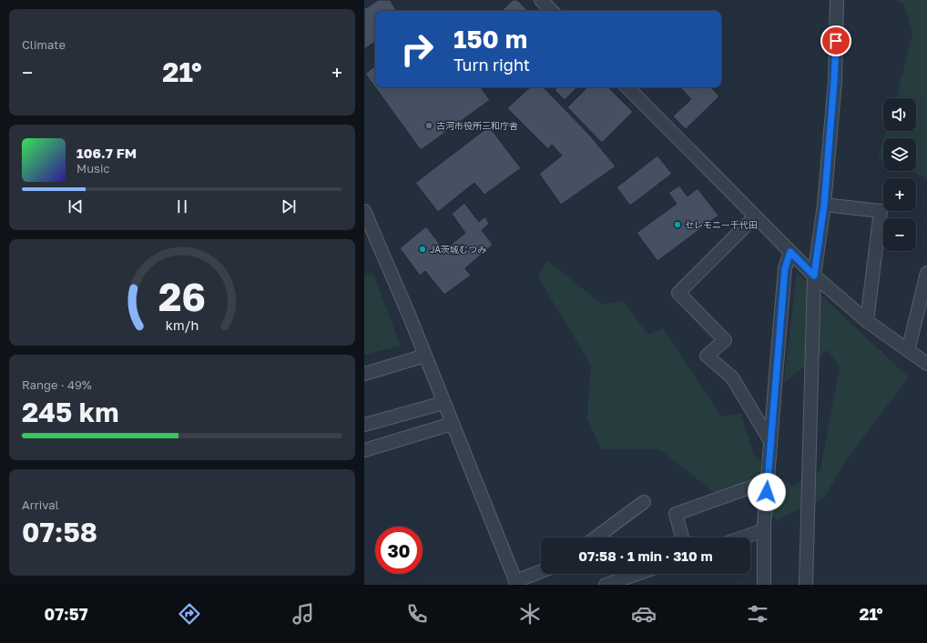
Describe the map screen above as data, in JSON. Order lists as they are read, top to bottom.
{
  "places": ["古河市役所三和庁舎", "セレモニー千代田", "JA茨城むつみ"],
  "page": {
    "tile": [
      "Climate",
      ["Range · 49%", "245 km"],
      ["Arrival", "07:58"]
    ],
    "turn": ["150 m", "Turn right"],
    "heat": ["−", "21°", "+"],
    "map_buttons": ["+", "−"],
    "song": ["106.7 FM", "Music"],
    "limit": "30",
    "trip": "07:58 · 1 min · 310 m",
    "tabs": ["07:57", "21°"],
    "gauge": ["26", "km/h"]
  }
}
